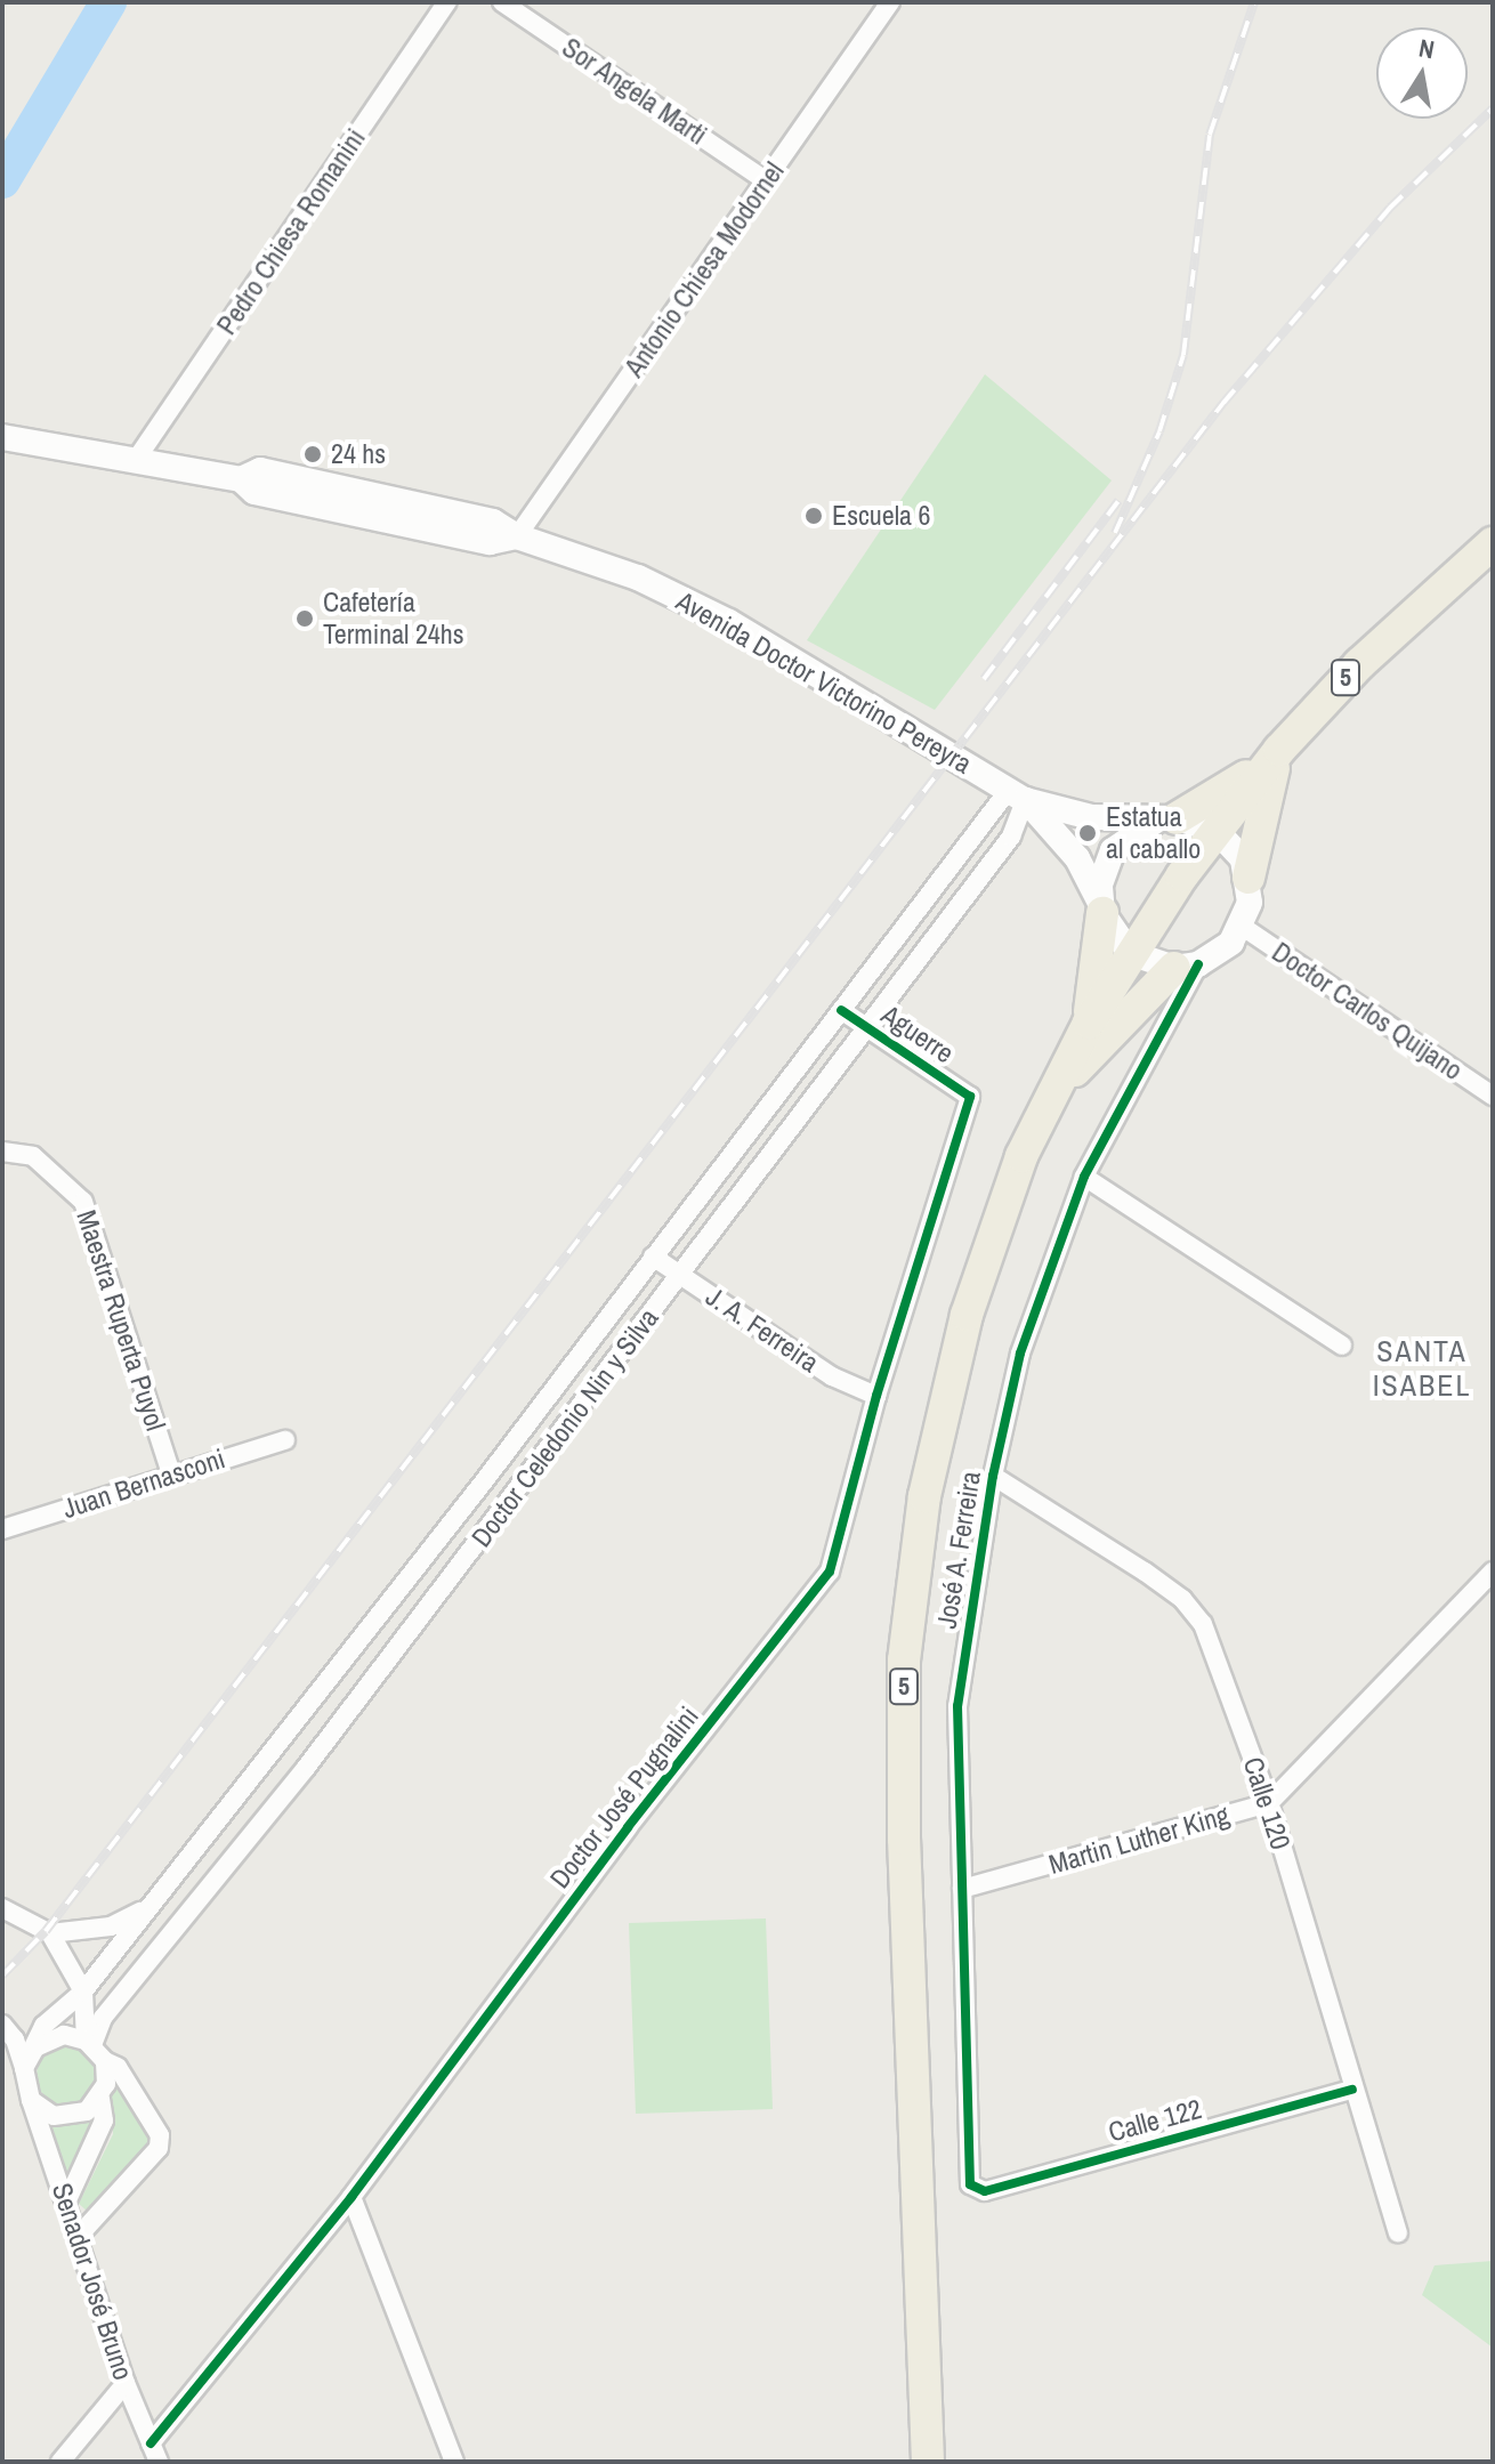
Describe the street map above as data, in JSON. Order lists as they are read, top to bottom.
{
  "streets": {
    "highway": ["5"],
    "street": [
      "Sor Angela Marti",
      "Pedro Chiesa Romanini",
      "Antonio Chiesa Modornel",
      "Avenida Doctor Victorino Pereyra",
      "Doctor Carlos Quijano",
      "Aguerre",
      "Maestra Ruperta Puyol",
      "J. A. Ferreira",
      "Doctor Celedonio Nin y Silva",
      "Juan Bernasconi",
      "José A. Ferreira",
      "Doctor José Pugnalini",
      "Calle 120",
      "Martin Luther King",
      "Calle 122",
      "Senador José Bruno"
    ]
  },
  "crossings": [
    ["Sor Angela Marti", "Antonio Chiesa Modornel"],
    ["Pedro Chiesa Romanini", "Avenida Doctor Victorino Pereyra"],
    ["Antonio Chiesa Modornel", "Avenida Doctor Victorino Pereyra"],
    ["Avenida Doctor Victorino Pereyra", "Doctor Celedonio Nin y Silva"],
    ["Aguerre", "Doctor Celedonio Nin y Silva"],
    ["Aguerre", "Doctor José Pugnalini"],
    ["Maestra Ruperta Puyol", "Juan Bernasconi"],
    ["J. A. Ferreira", "Doctor Celedonio Nin y Silva"],
    ["J. A. Ferreira", "Doctor José Pugnalini"],
    ["Doctor Celedonio Nin y Silva", "Senador José Bruno"],
    ["José A. Ferreira", "Calle 120"],
    ["José A. Ferreira", "Martin Luther King"],
    ["José A. Ferreira", "Calle 122"],
    ["Doctor José Pugnalini", "Senador José Bruno"],
    ["Calle 120", "Martin Luther King"],
    ["Calle 120", "Calle 122"]
  ],
  "districts": ["SANTA ISABEL"],
  "places": [
    "24 hs",
    "Escuela 6",
    "Cafetería Terminal 24hs",
    "Estatua al caballo"
  ],
  "north": "top"
}
